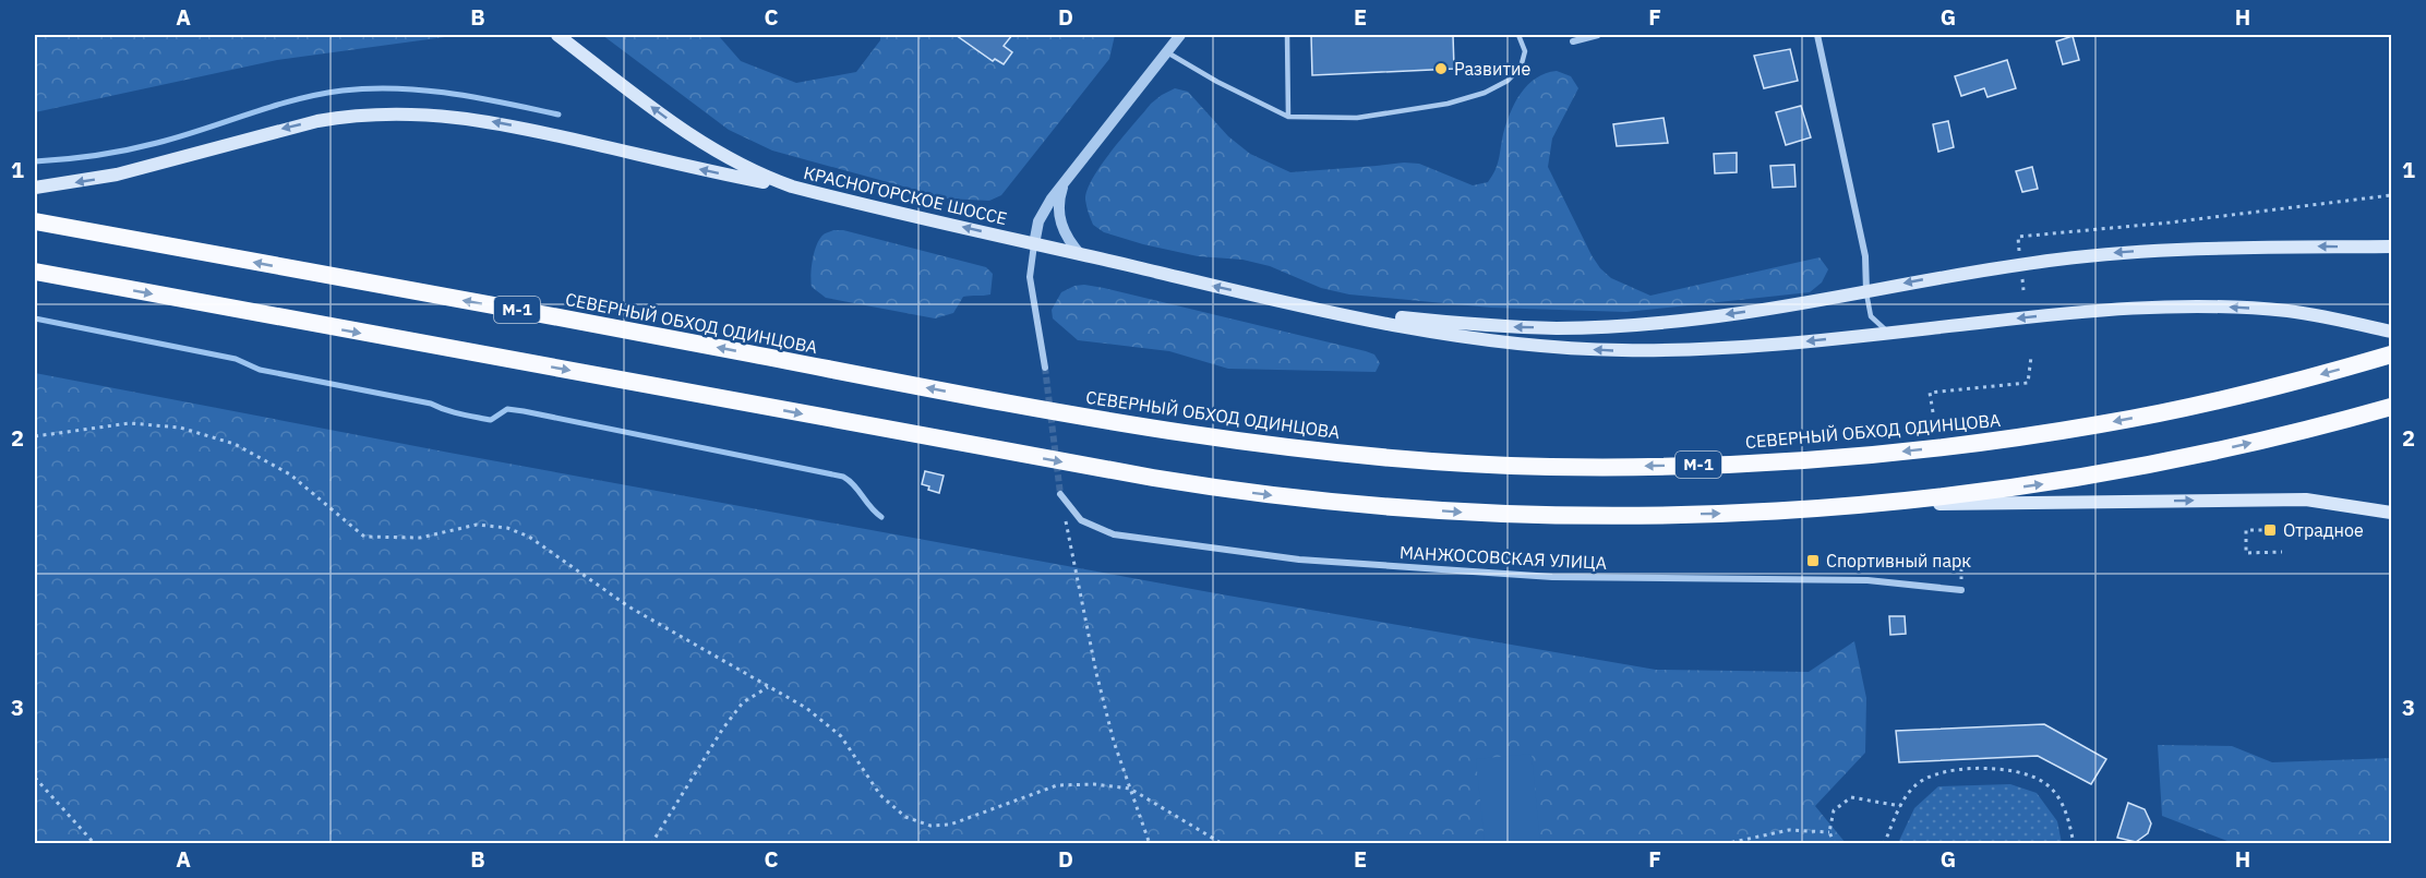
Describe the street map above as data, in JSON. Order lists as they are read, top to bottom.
{
  "streets": {
    "highway": ["М-1", "СЕВЕРНЫЙ ОБХОД ОДИНЦОВА"],
    "main road": ["КРАСНОГОРСКОЕ ШОССЕ"],
    "street": ["МАНЖОСОВСКАЯ УЛИЦА"]
  },
  "places": {
    "other": ["Развитие"],
    "transit": ["Отрадное", "Спортивный парк"]
  },
  "grid": {
    "columns": [
      "A",
      "B",
      "C",
      "D",
      "E",
      "F",
      "G",
      "H"
    ],
    "rows": ["1", "2", "3"]
  }
}
